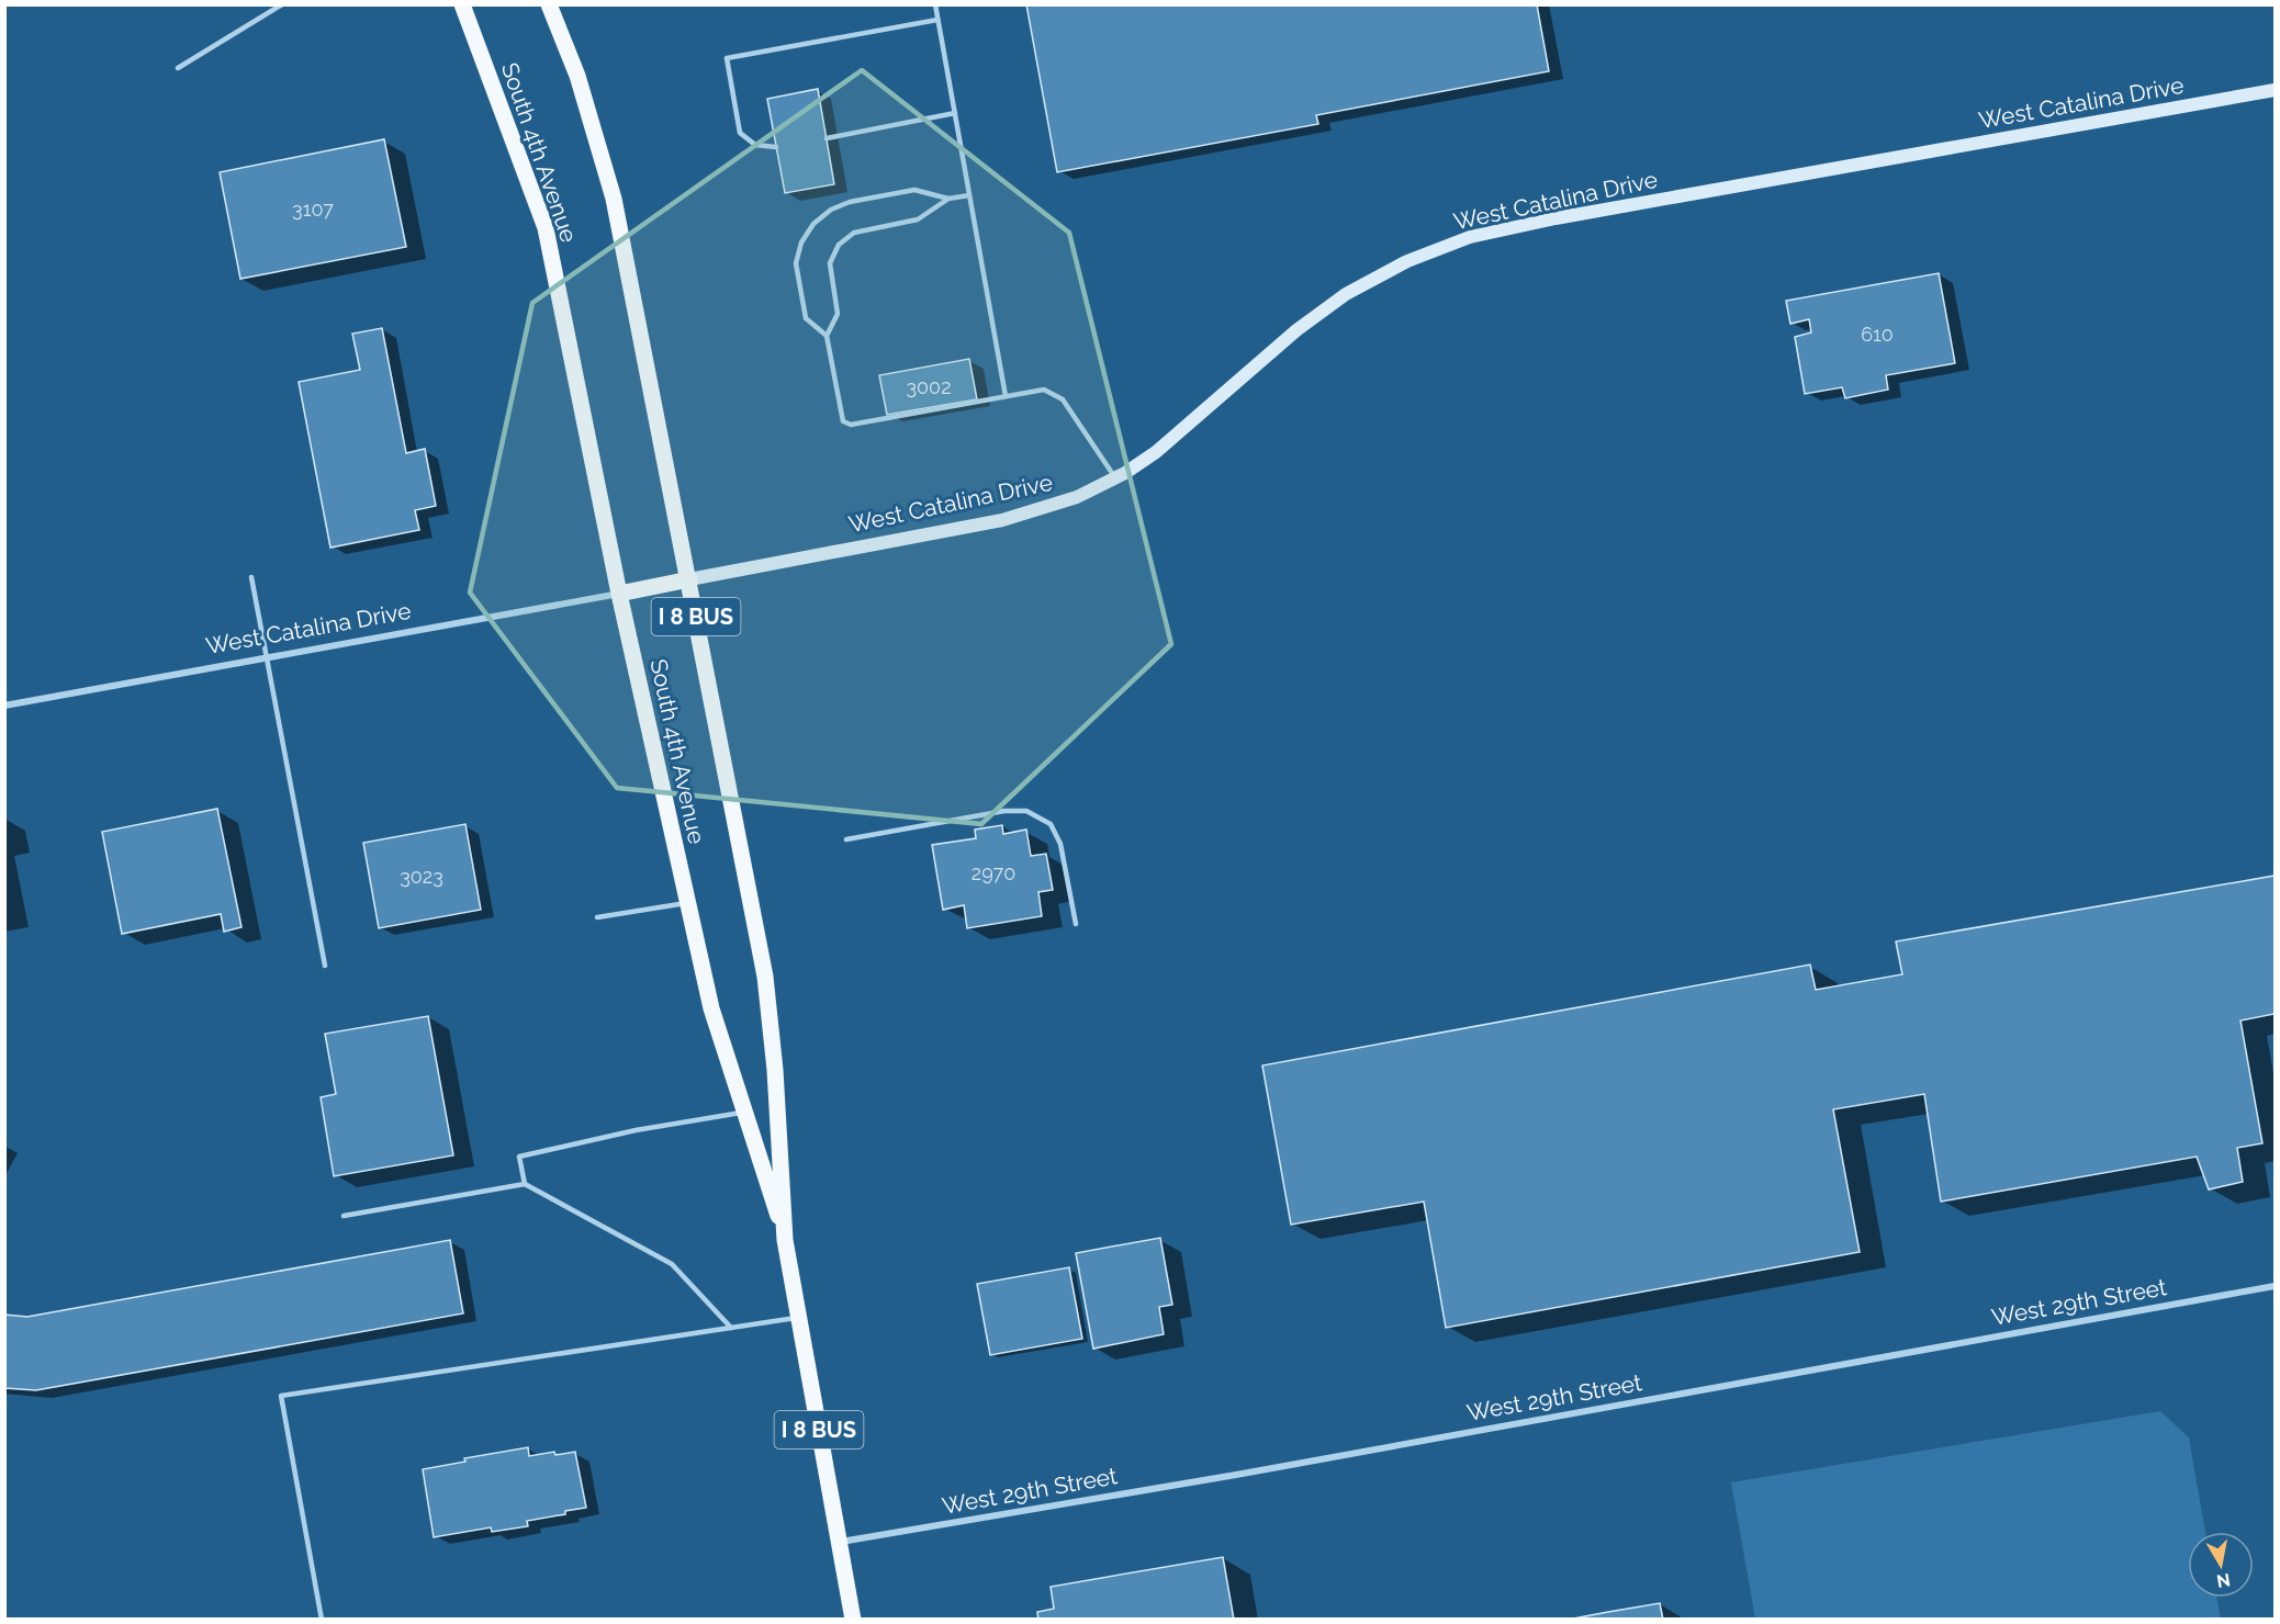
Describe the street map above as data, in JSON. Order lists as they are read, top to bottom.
{
  "streets": {
    "main road": ["South 4th Avenue", "I 8 BUS"],
    "street": ["West Catalina Drive", "West 29th Street"]
  },
  "crossings": [
    ["West Catalina Drive", "South 4th Avenue"],
    ["South 4th Avenue", "West 29th Street"]
  ],
  "house_numbers": [
    "3107",
    "610",
    "3002",
    "2970",
    "3023"
  ],
  "north": "bottom"
}
